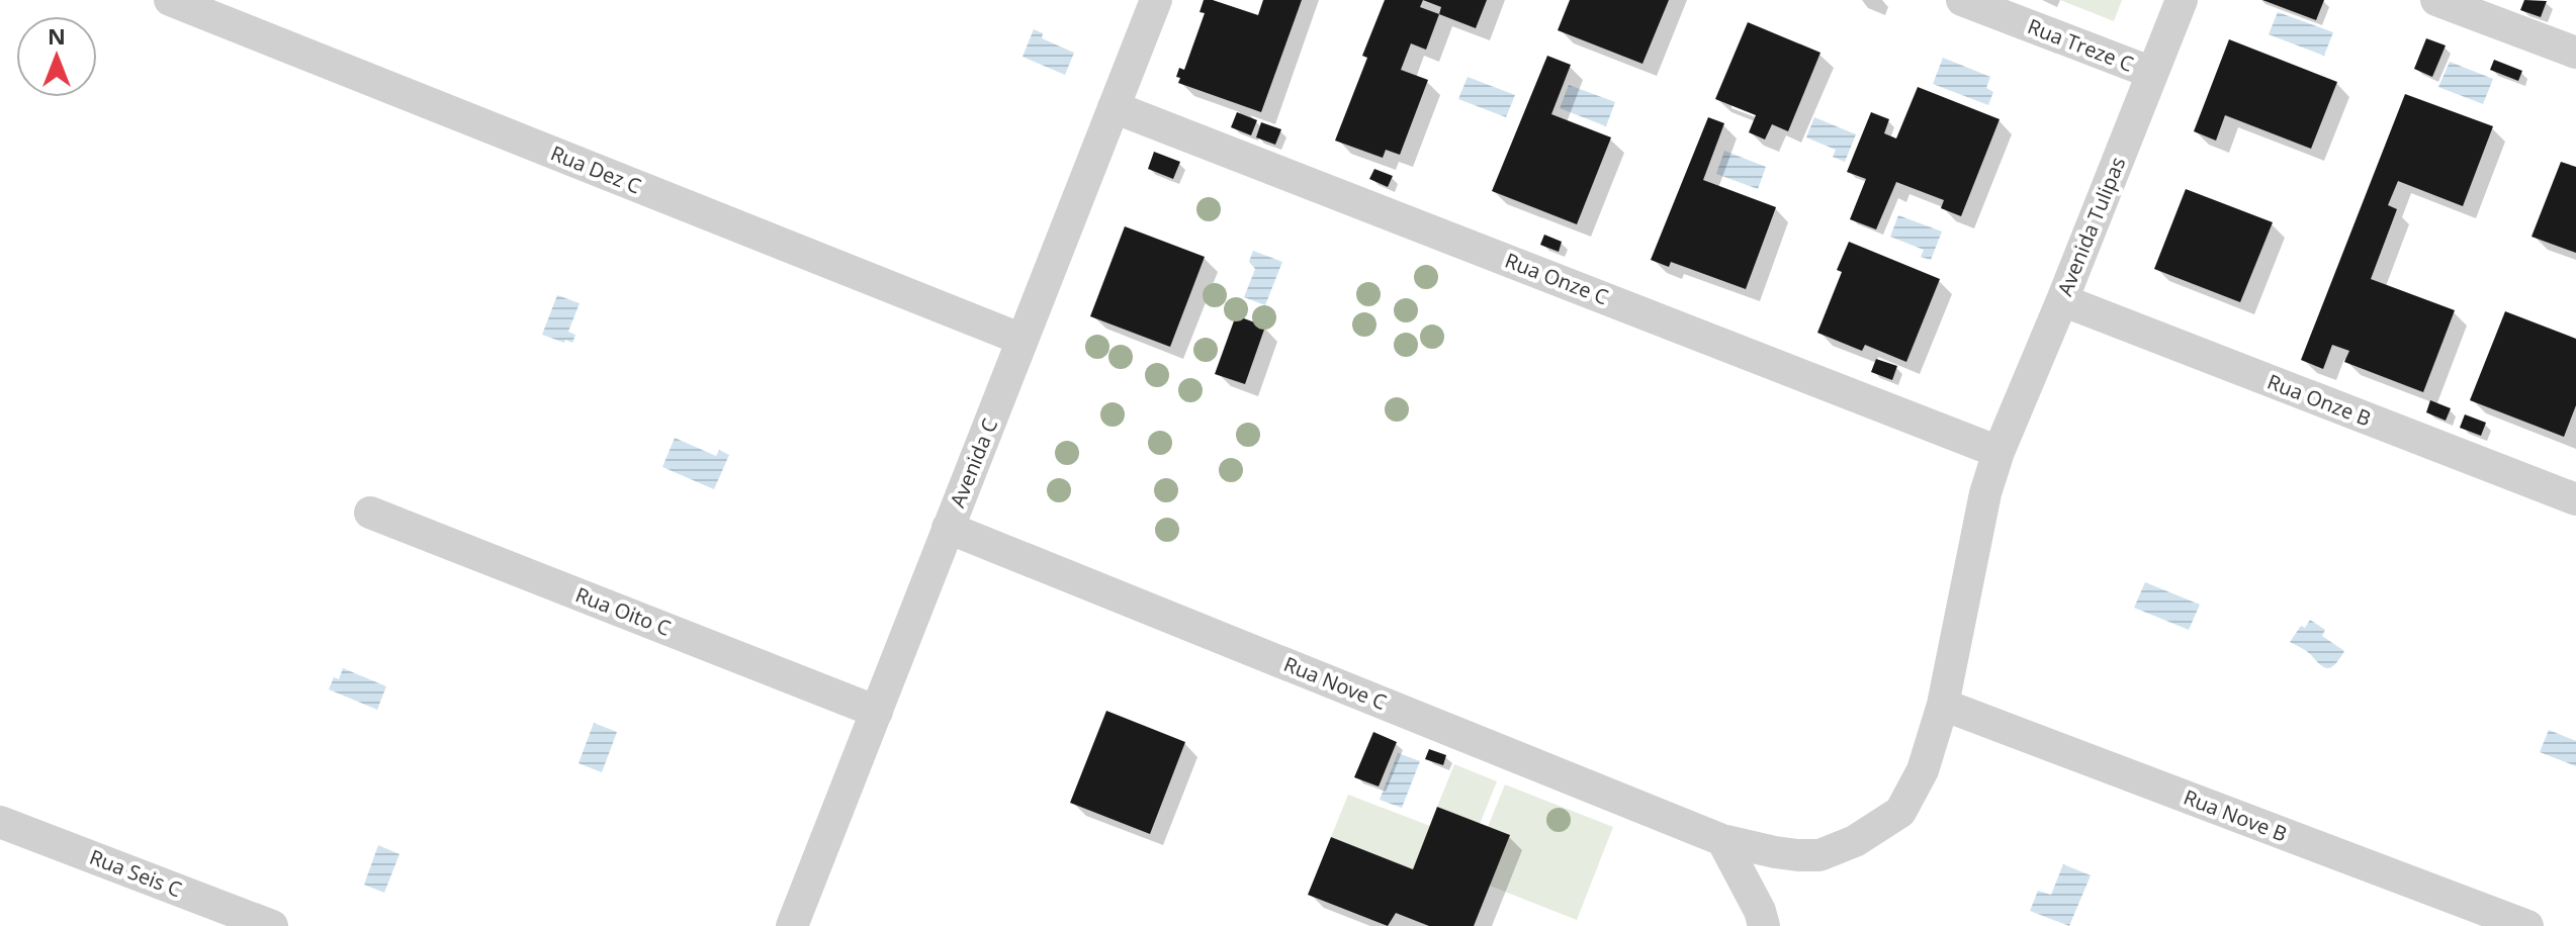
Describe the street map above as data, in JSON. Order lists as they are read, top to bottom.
{
  "streets": {
    "street": [
      "Rua Treze C",
      "Rua Dez C",
      "Avenida Tulipas",
      "Rua Onze C",
      "Rua Onze B",
      "Avenida C",
      "Rua Oito C",
      "Rua Nove C",
      "Rua Nove B",
      "Rua Seis C"
    ]
  },
  "crossings": [
    ["Rua Treze C", "Avenida Tulipas"],
    ["Rua Dez C", "Avenida C"],
    ["Avenida Tulipas", "Rua Onze C"],
    ["Avenida Tulipas", "Rua Onze B"],
    ["Avenida Tulipas", "Rua Nove C"],
    ["Avenida Tulipas", "Rua Nove B"],
    ["Rua Onze C", "Avenida C"],
    ["Avenida C", "Rua Oito C"],
    ["Avenida C", "Rua Nove C"],
    ["Rua Nove C", "Rua Nove B"]
  ],
  "north": "top"
}
